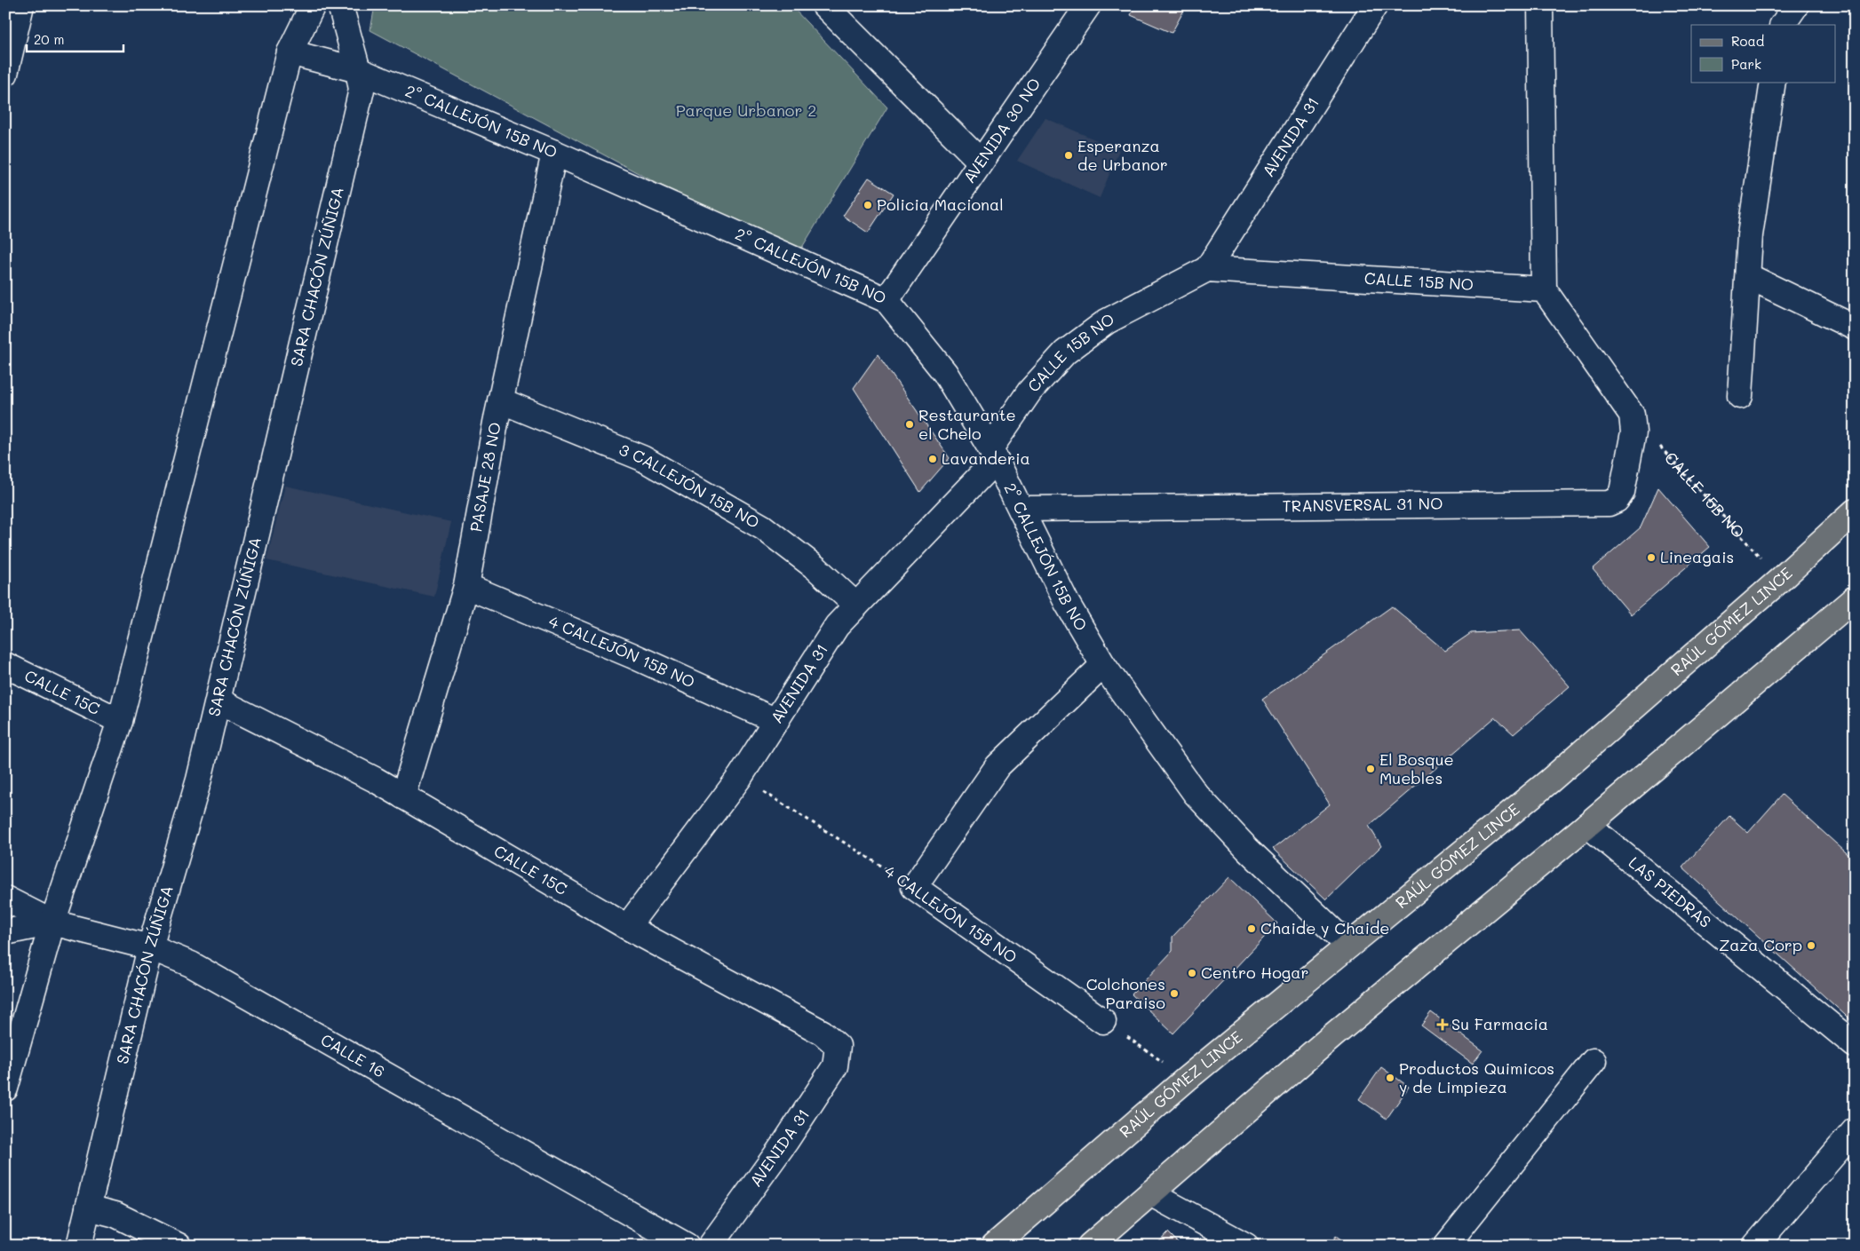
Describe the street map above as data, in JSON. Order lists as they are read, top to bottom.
{
  "streets": {
    "main road": ["RAÚL GÓMEZ LINCE"],
    "street": [
      "2° CALLEJÓN 15B NO",
      "AVENIDA 30 NO",
      "AVENIDA 31",
      "SARA CHACÓN ZÚÑIGA",
      "CALLE 15B NO",
      "PASAJE 28 NO",
      "3 CALLEJÓN 15B NO",
      "TRANSVERSAL 31 NO",
      "4 CALLEJÓN 15B NO",
      "CALLE 15C",
      "LAS PIEDRAS",
      "CALLE 16"
    ]
  },
  "crossings": [
    ["2° CALLEJÓN 15B NO", "AVENIDA 30 NO"],
    ["2° CALLEJÓN 15B NO", "AVENIDA 31"],
    ["2° CALLEJÓN 15B NO", "SARA CHACÓN ZÚÑIGA"],
    ["2° CALLEJÓN 15B NO", "CALLE 15B NO"],
    ["2° CALLEJÓN 15B NO", "PASAJE 28 NO"],
    ["2° CALLEJÓN 15B NO", "TRANSVERSAL 31 NO"],
    ["2° CALLEJÓN 15B NO", "RAÚL GÓMEZ LINCE"],
    ["AVENIDA 31", "CALLE 15B NO"],
    ["AVENIDA 31", "3 CALLEJÓN 15B NO"],
    ["AVENIDA 31", "4 CALLEJÓN 15B NO"],
    ["AVENIDA 31", "CALLE 15C"],
    ["SARA CHACÓN ZÚÑIGA", "CALLE 15C"],
    ["SARA CHACÓN ZÚÑIGA", "CALLE 16"],
    ["CALLE 15B NO", "TRANSVERSAL 31 NO"],
    ["CALLE 15B NO", "RAÚL GÓMEZ LINCE"],
    ["PASAJE 28 NO", "3 CALLEJÓN 15B NO"],
    ["PASAJE 28 NO", "4 CALLEJÓN 15B NO"],
    ["PASAJE 28 NO", "CALLE 15C"]
  ],
  "parks": ["Parque Urbanor 2"],
  "places": {
    "other": [
      "Esperanza de Urbanor",
      "Policia Macional",
      "Restaurante el Chelo",
      "Lavanderia",
      "Lineagais",
      "El Bosque Muebles",
      "Chaide y Chaide",
      "Zaza Corp",
      "Centro Hogar",
      "Colchones Paraiso",
      "Productos Quimicos y de Limpieza"
    ],
    "health": ["Su Farmacia"]
  },
  "legend": ["Road", "Park"],
  "scale_bar": "20 m"
}
